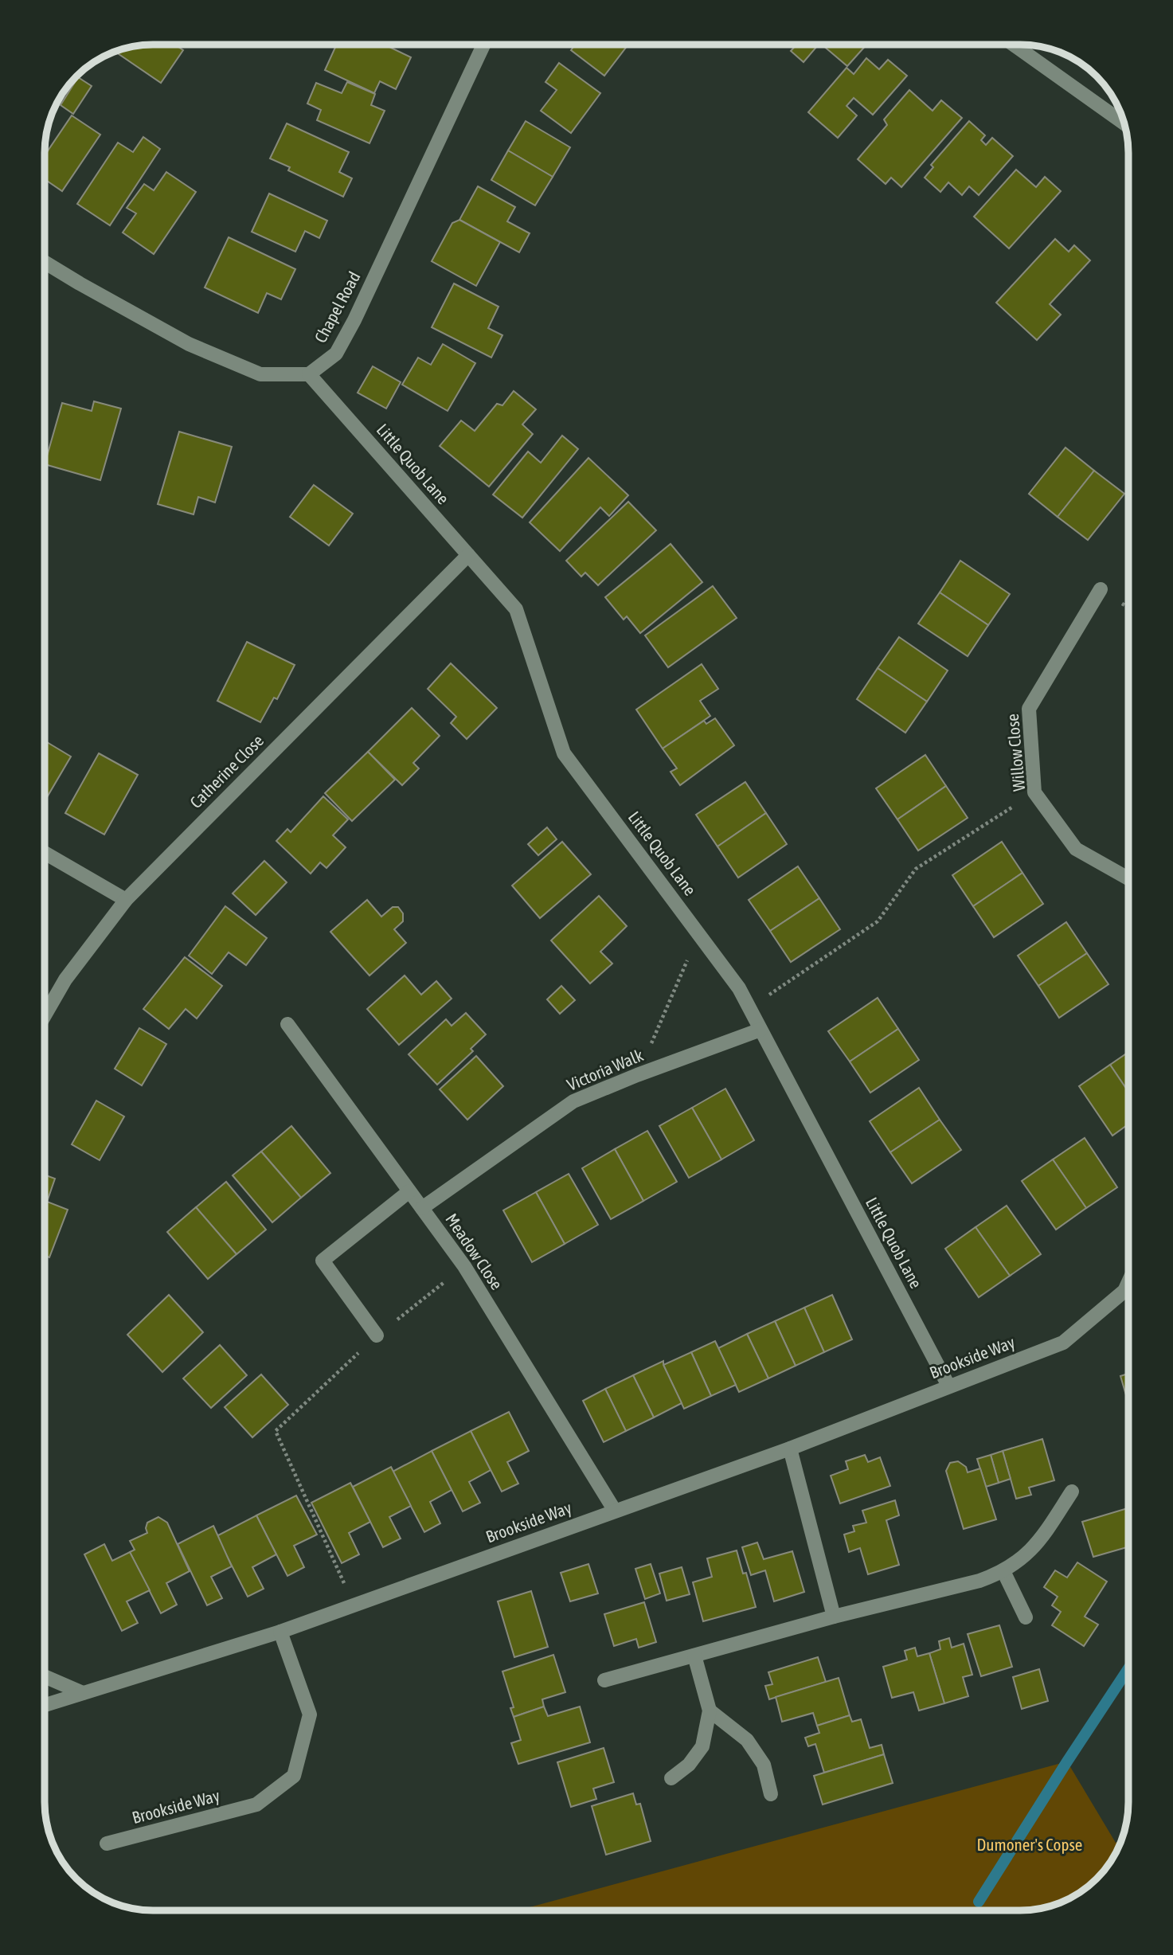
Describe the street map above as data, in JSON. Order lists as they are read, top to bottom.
{
  "streets": {
    "street": [
      "Chapel Road",
      "Little Quob Lane",
      "Willow Close",
      "Catherine Close",
      "Victoria Walk",
      "Meadow Close",
      "Brookside Way"
    ]
  },
  "crossings": [
    ["Chapel Road", "Little Quob Lane"],
    ["Little Quob Lane", "Catherine Close"],
    ["Little Quob Lane", "Victoria Walk"],
    ["Little Quob Lane", "Brookside Way"],
    ["Victoria Walk", "Meadow Close"],
    ["Meadow Close", "Brookside Way"]
  ],
  "parks": ["Dumoner's Copse"]
}
